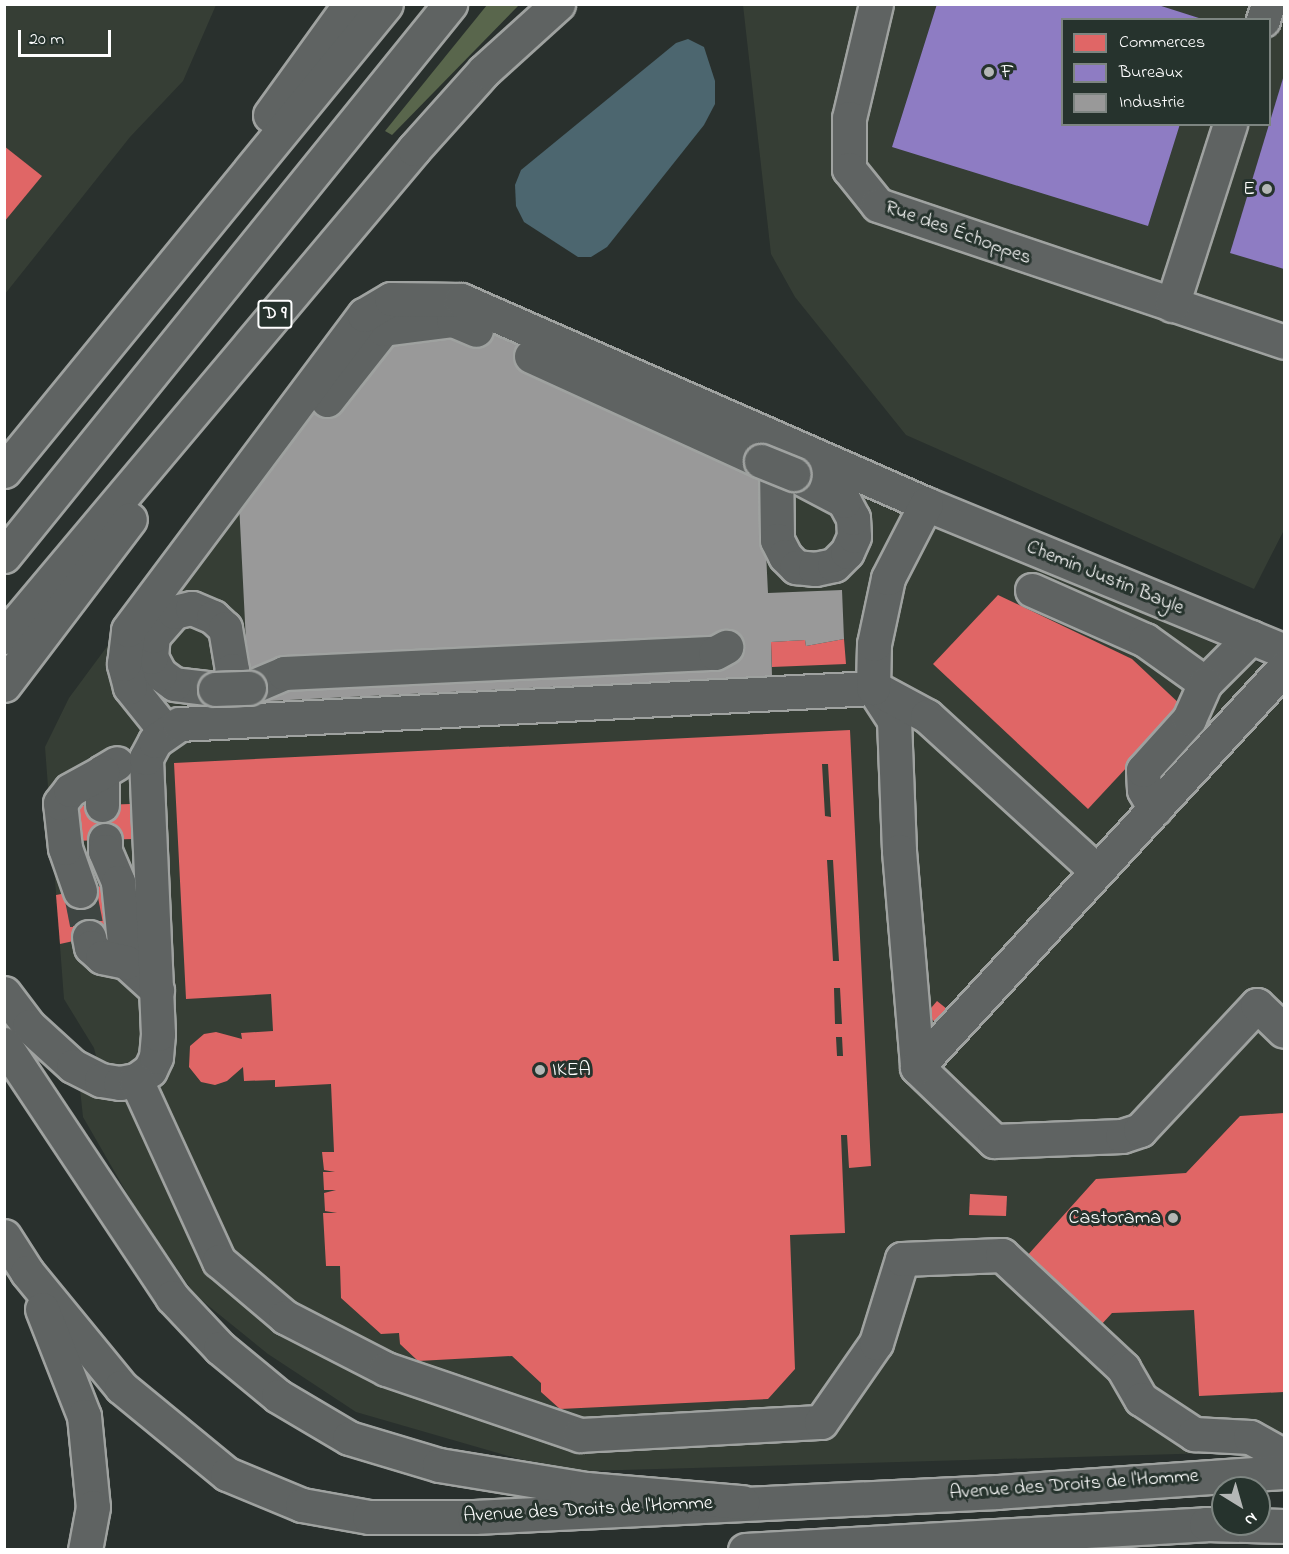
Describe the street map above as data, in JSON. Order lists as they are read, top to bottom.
{
  "streets": {
    "main road": [
      "Rue des Échoppes",
      "D 9",
      "Chemin Justin Bayle",
      "Avenue des Droits de l'Homme"
    ]
  },
  "places": [
    "F",
    "E",
    "IKEA",
    "Castorama"
  ],
  "legend": ["Commerces", "Bureaux", "Industrie"],
  "scale_bar": "20 m",
  "north": "bottom right"
}
